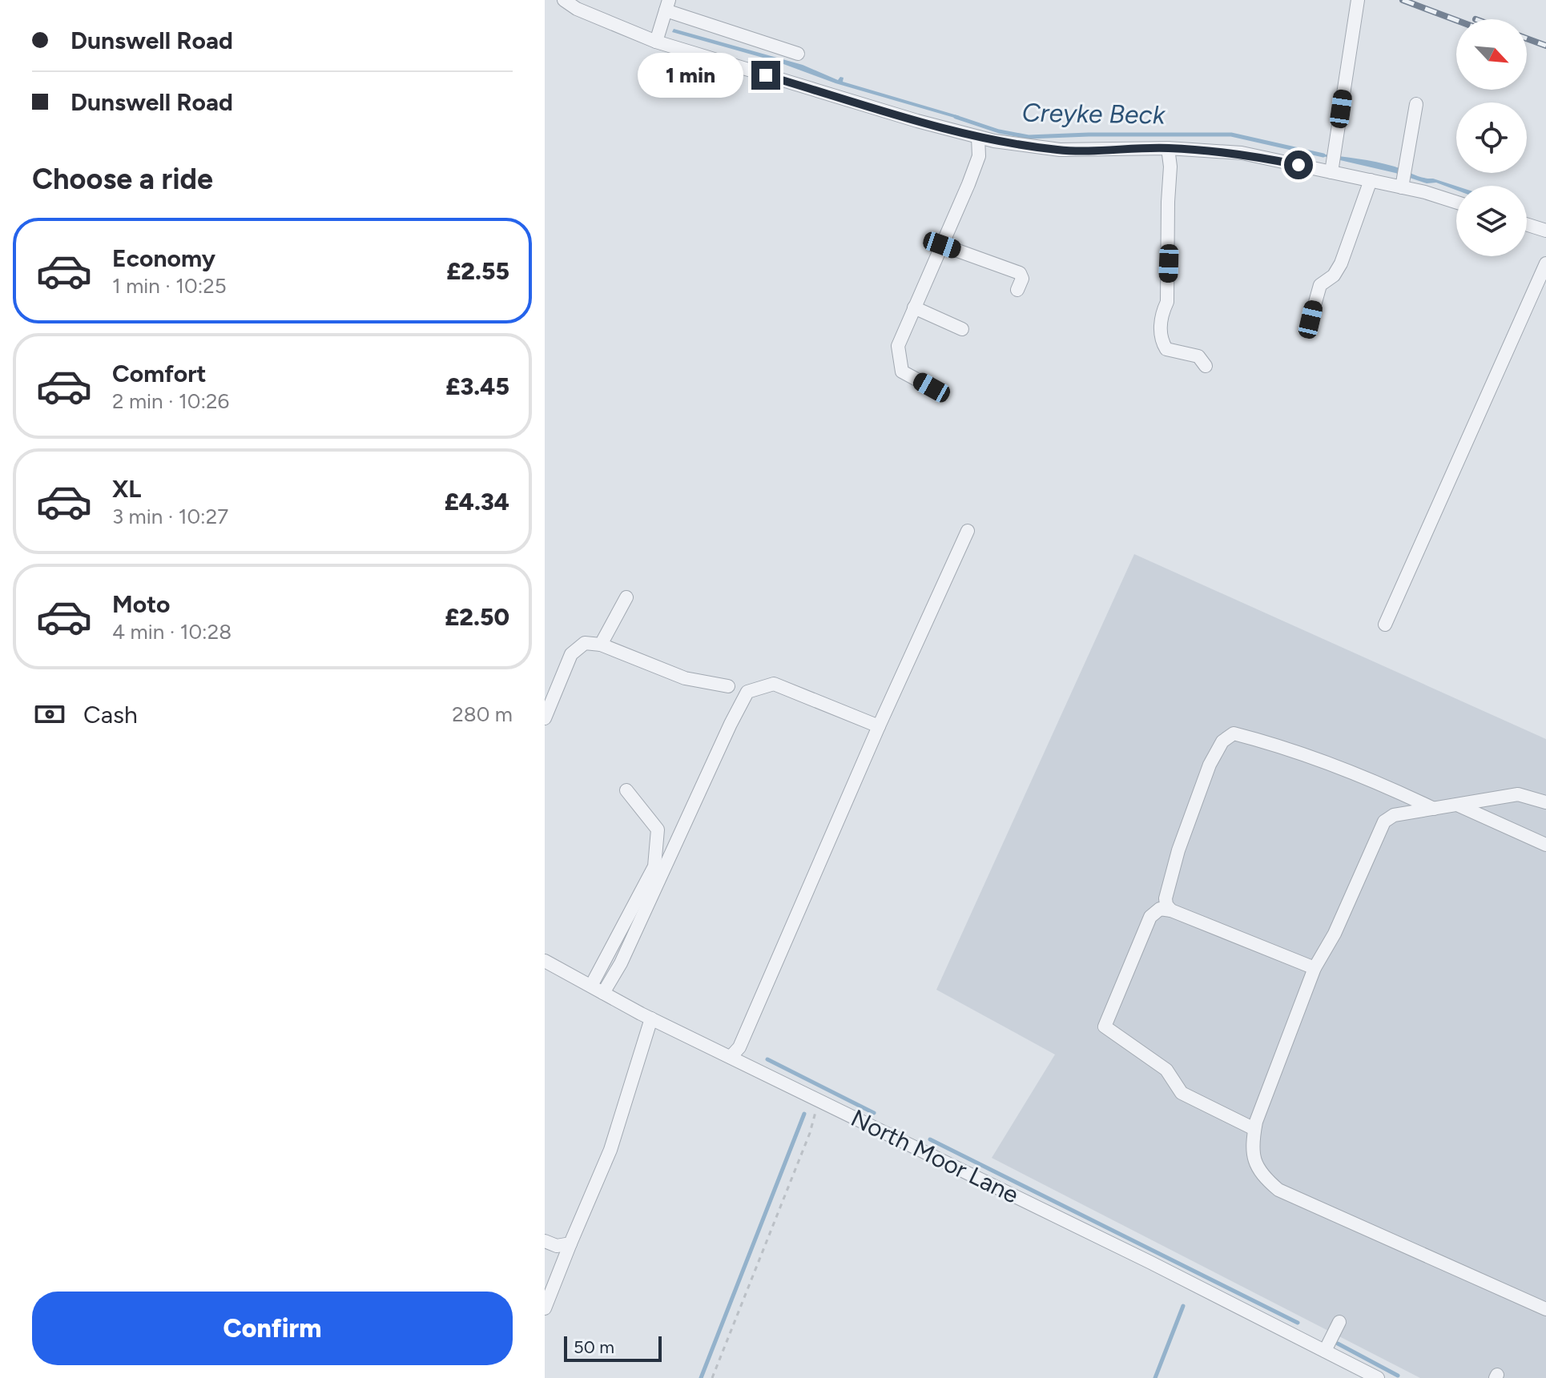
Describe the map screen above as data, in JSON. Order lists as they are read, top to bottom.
{
  "streets": {
    "street": ["North Moor Lane"]
  },
  "water": ["Creyke Beck"],
  "scale_bar": "50 m",
  "north": "bottom right",
  "page": {
    "banner": ["Dunswell Road", "Dunswell Road"],
    "bubble": "1 min",
    "heading": "Choose a ride",
    "list": [
      {
        "name": "Economy",
        "note": "1 min · 10:25",
        "value": "£2.55"
      },
      {
        "name": "Comfort",
        "note": "2 min · 10:26",
        "value": "£3.45"
      },
      {
        "name": "XL",
        "note": "3 min · 10:27",
        "value": "£4.34"
      },
      {
        "name": "Moto",
        "note": "4 min · 10:28",
        "value": "£2.50"
      }
    ],
    "pay": ["Cash", "280 m"],
    "buttons": "Confirm",
    "scale": "50 m"
  }
}
